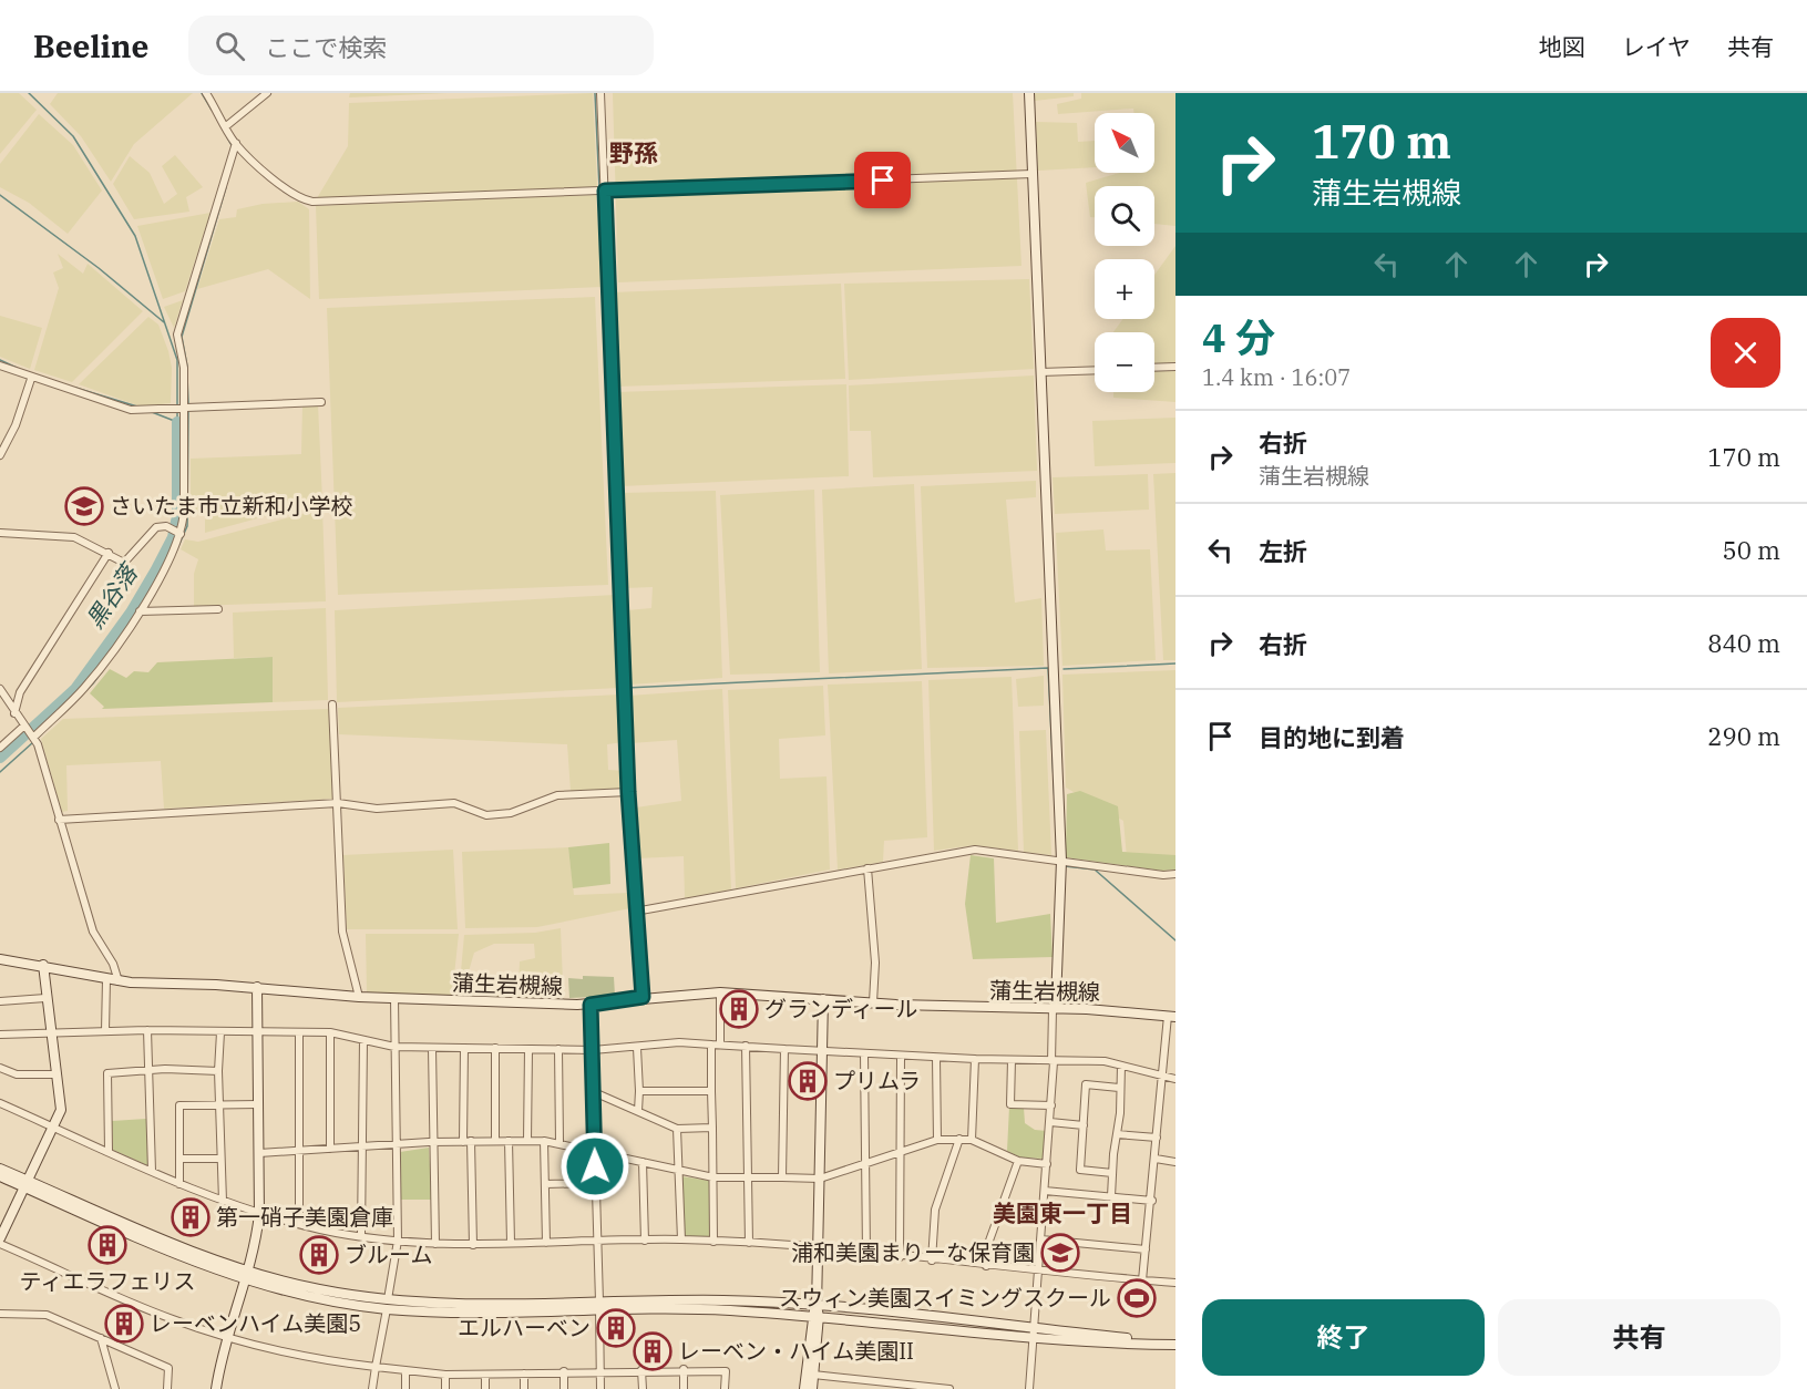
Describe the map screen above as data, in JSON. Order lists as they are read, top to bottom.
{
  "streets": {
    "street": ["蒲生岩槻線"]
  },
  "districts": ["野孫", "美園東一丁目"],
  "water": ["黒谷落"],
  "places": {
    "school or university": ["さいたま市立新和小学校", "浦和美園まりーな保育園"],
    "building": [
      "グランディール",
      "プリムラ",
      "第一硝子美園倉庫",
      "ティエラフェリス",
      "ブルーム",
      "レーベンハイム美園5",
      "エルハーベン",
      "レーベン・ハイム美園II"
    ],
    "sports": ["スウィン美園スイミングスクール"]
  },
  "north": "top left",
  "page": {
    "header": "Beeline",
    "search": "ここで検索",
    "nav": ["地図", "レイヤ", "共有"],
    "turn": ["170 m", "蒲生岩槻線"],
    "map_buttons": ["+", "−"],
    "heading": ["4 分", "1.4 km · 16:07"],
    "list": [
      {
        "name": "右折",
        "note": "蒲生岩槻線",
        "value": "170 m"
      },
      {
        "name": "左折",
        "value": "50 m"
      },
      {
        "name": "右折",
        "value": "840 m"
      },
      {
        "name": "目的地に到着",
        "value": "290 m"
      }
    ],
    "buttons": ["終了", "共有"]
  }
}
